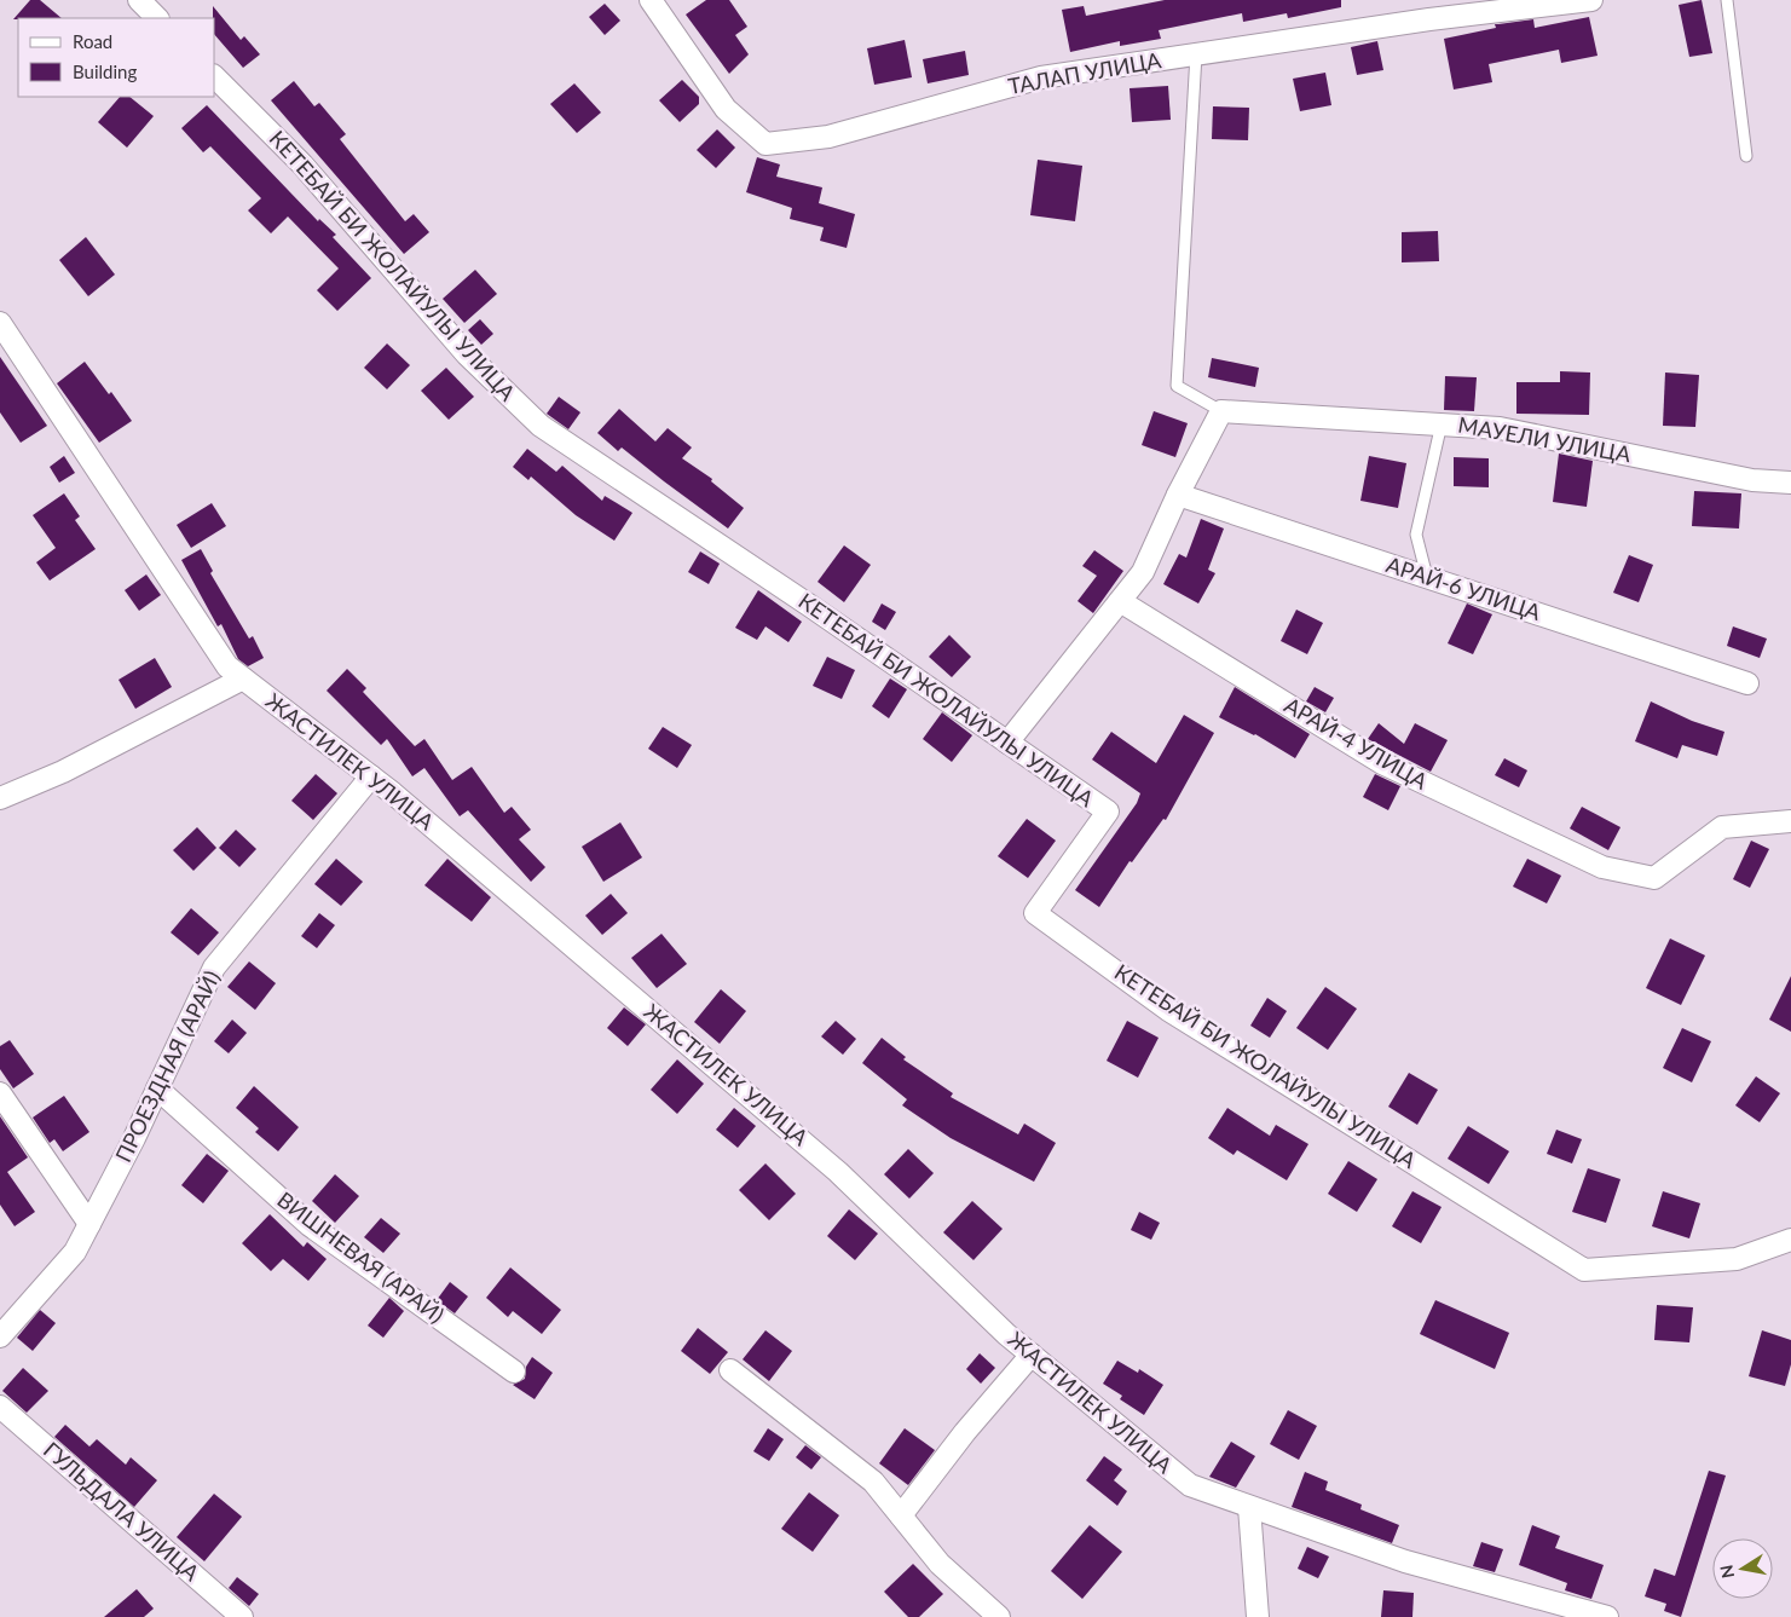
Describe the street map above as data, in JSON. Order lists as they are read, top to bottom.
{
  "streets": {
    "street": [
      "ТАЛАП УЛИЦА",
      "КЕТЕБАЙ БИ ЖОЛАЙУЛЫ УЛИЦА",
      "МАУЕЛИ УЛИЦА",
      "АРАЙ-6 УЛИЦА",
      "АРАЙ-4 УЛИЦА",
      "ЖАСТИЛЕК УЛИЦА",
      "ПРОЕЗДНАЯ (АРАЙ)",
      "ВИШНЕВАЯ (АРАЙ)",
      "ГУЛЬДАЛА УЛИЦА"
    ]
  },
  "crossings": [
    ["ЖАСТИЛЕК УЛИЦА", "ПРОЕЗДНАЯ (АРАЙ)"],
    ["ПРОЕЗДНАЯ (АРАЙ)", "ВИШНЕВАЯ (АРАЙ)"]
  ],
  "legend": ["Road", "Building"],
  "north": "left"
}
